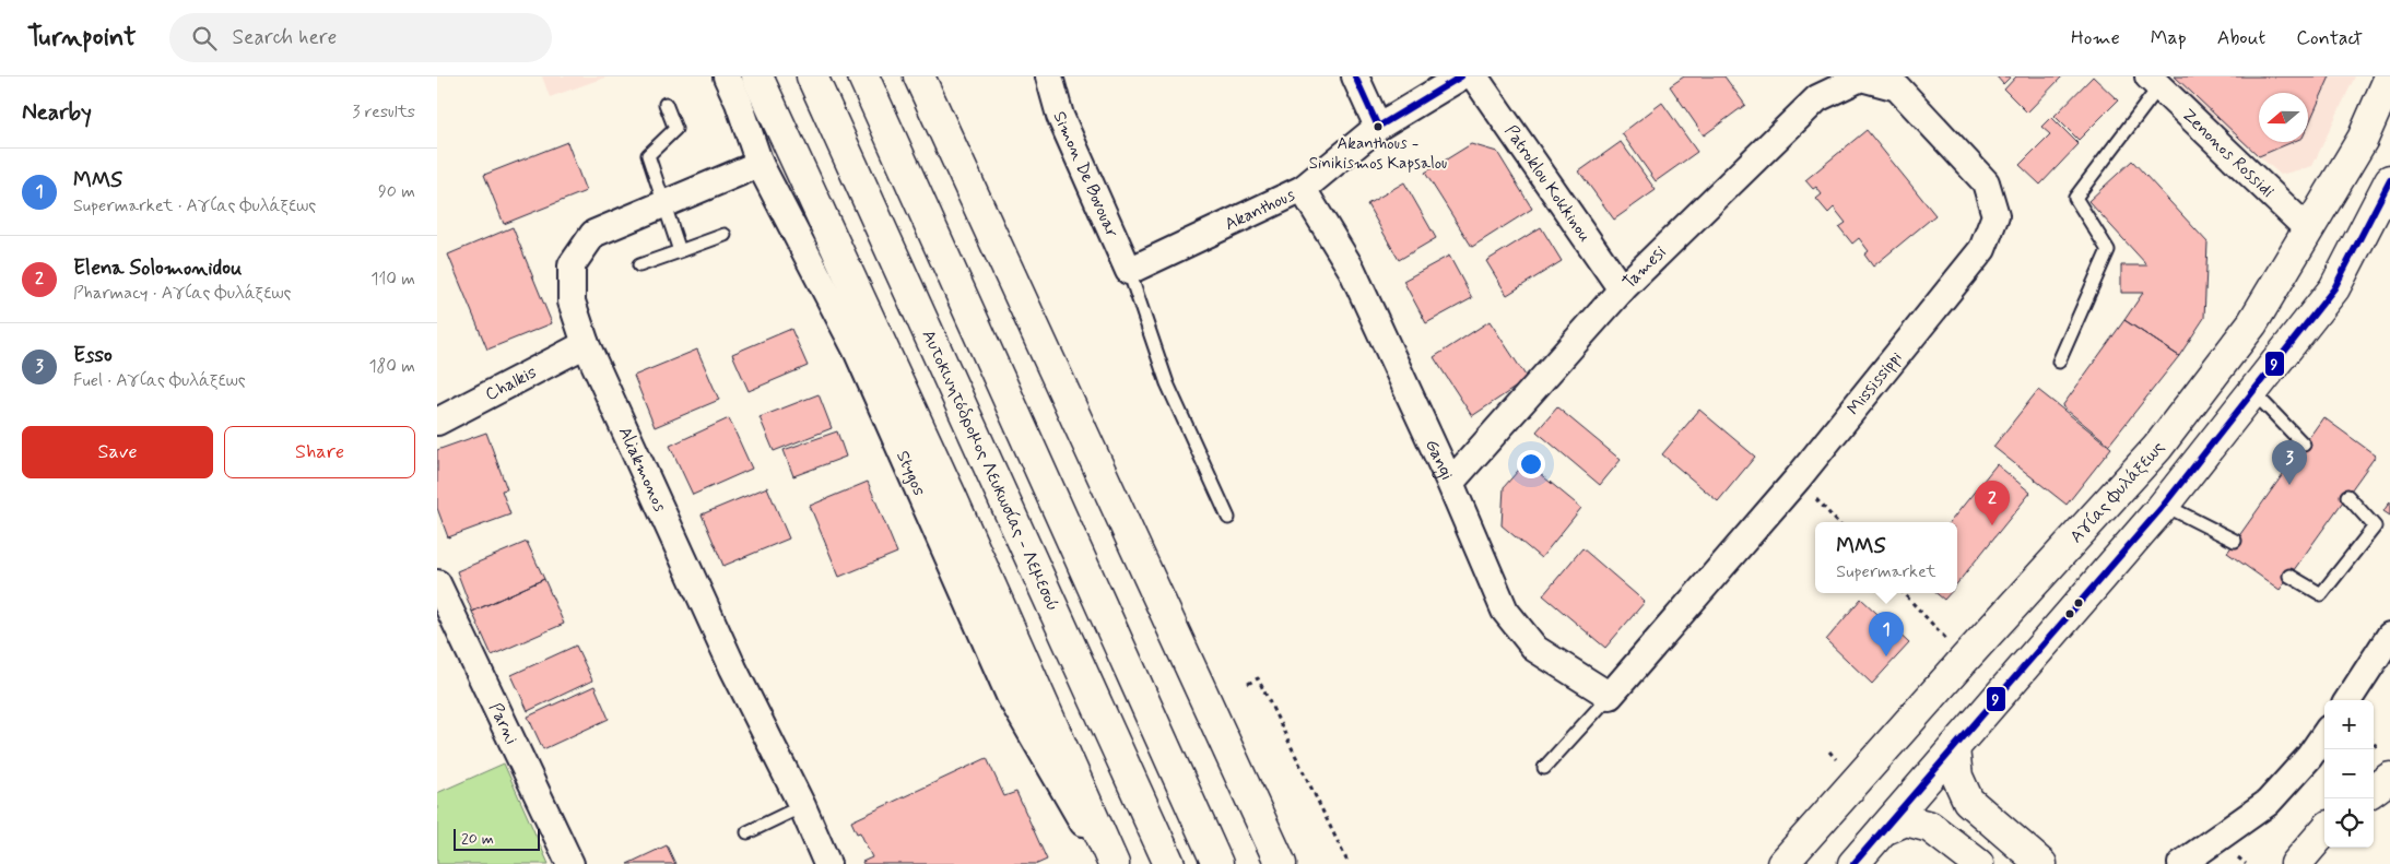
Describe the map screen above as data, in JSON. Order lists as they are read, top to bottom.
{
  "streets": {
    "main road": ["Αυτοκινητόδρομος Λευκωσίας - Λεμεσού", "Αγίας Φυλάξεως"],
    "street": [
      "Zenonos Rossidi",
      "Simon De Bovouar",
      "Patroklou Kokkinou",
      "Akanthous",
      "Tamesi",
      "Chalkis",
      "Mississippi",
      "Gangi",
      "Aliakmonos",
      "Stygos",
      "Parni"
    ]
  },
  "crossings": [
    ["Zenonos Rossidi", "Αγίας Φυλάξεως"],
    ["Simon De Bovouar", "Akanthous"],
    ["Patroklou Kokkinou", "Tamesi"],
    ["Akanthous", "Gangi"],
    ["Tamesi", "Mississippi"],
    ["Tamesi", "Gangi"],
    ["Chalkis", "Aliakmonos"],
    ["Mississippi", "Gangi"],
    ["Aliakmonos", "Stygos"]
  ],
  "places": ["Akanthous - Sinikismos Kapsalou"],
  "lines": ["transit line 9"],
  "scale_bar": "20 m",
  "north": "left",
  "page": {
    "header": "Turnpoint",
    "search": "Search here",
    "nav": [
      "Home",
      "Map",
      "About",
      "Contact"
    ],
    "heading": ["Nearby", "3 results"],
    "list": [
      {
        "mark": "1",
        "name": "MMS",
        "note": "Supermarket · Αγίας Φυλάξεως",
        "value": "90 m"
      },
      {
        "mark": "2",
        "name": "Elena Solomonidou",
        "note": "Pharmacy · Αγίας Φυλάξεως",
        "value": "110 m"
      },
      {
        "mark": "3",
        "name": "Esso",
        "note": "Fuel · Αγίας Φυλάξεως",
        "value": "180 m"
      }
    ],
    "buttons": ["Save", "Share"],
    "pins": ["3", "2", "1"],
    "popup": ["MMS", "Supermarket"],
    "map_buttons": ["+", "−"],
    "scale": "20 m"
  }
}
